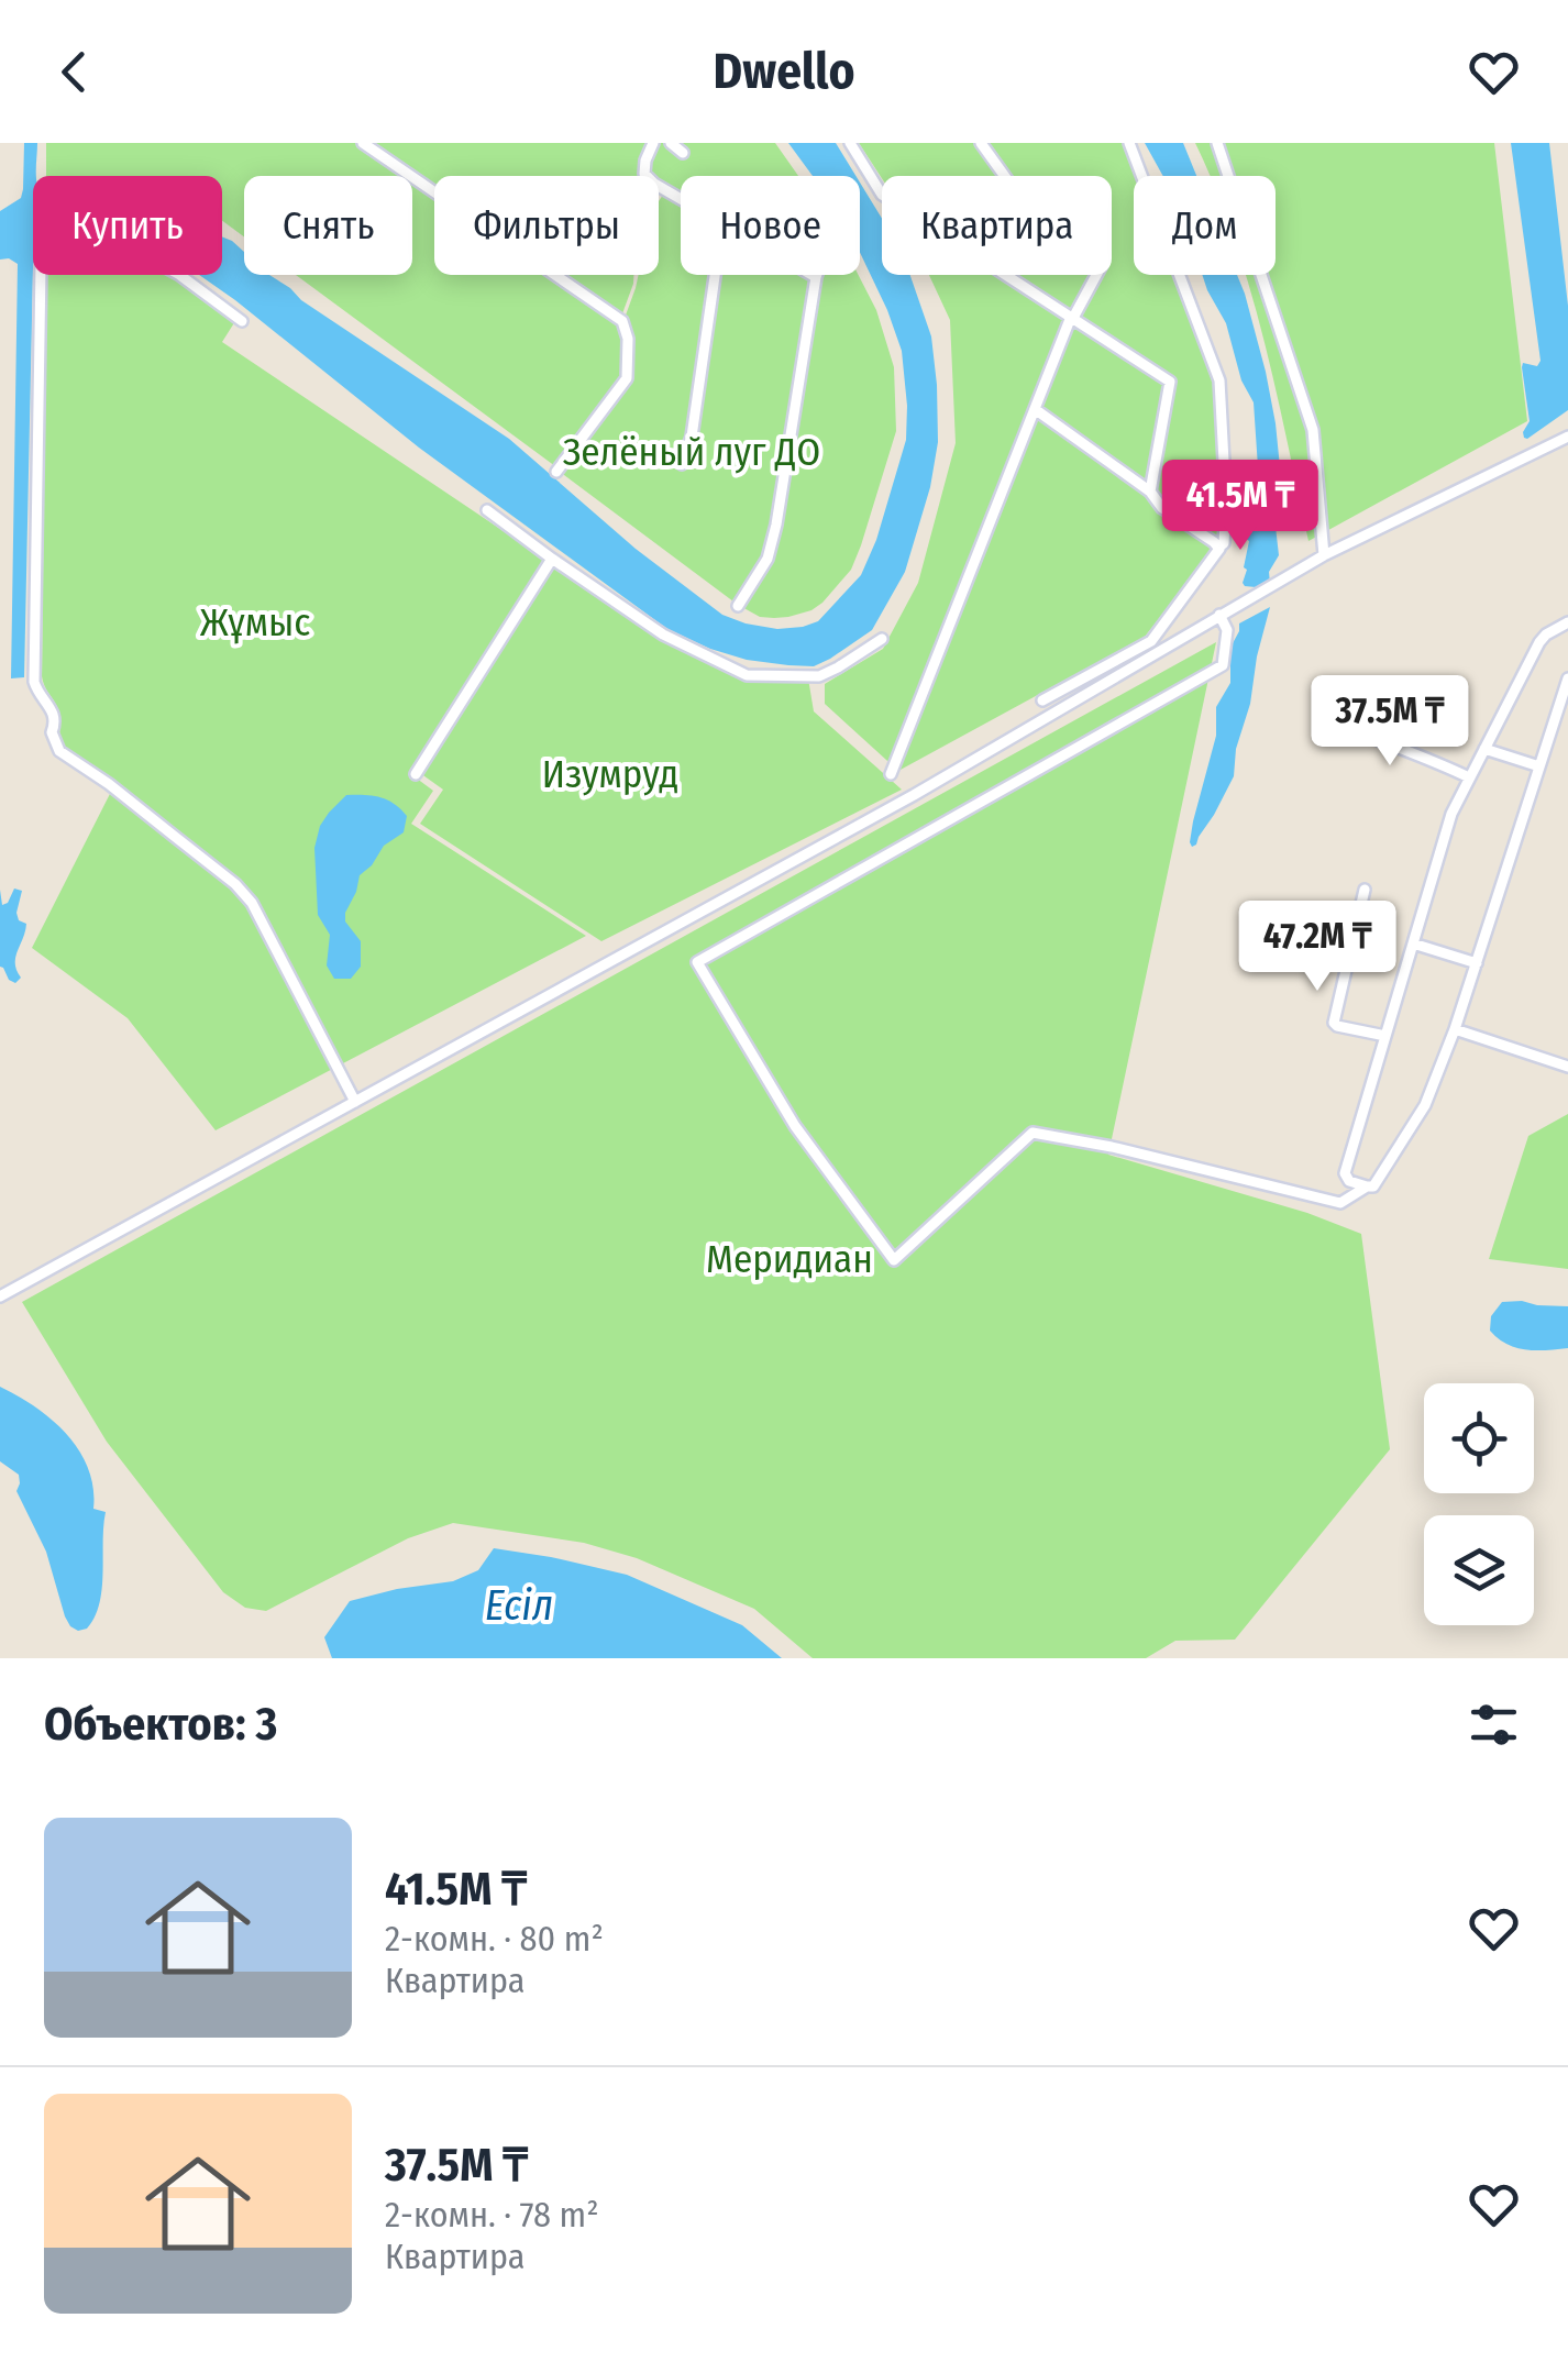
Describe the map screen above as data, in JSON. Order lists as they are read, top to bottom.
{
  "water": ["Есіл"],
  "parks": [
    "Зелёный луг ДО",
    "Жұмыс",
    "Изумруд",
    "Меридиан"
  ],
  "page": {
    "header": "Dwello",
    "chip": [
      "Купить",
      "Снять",
      "Фильтры",
      "Новое",
      "Квартира",
      "Дом"
    ],
    "price": ["41.5M ₸", "37.5M ₸", "47.2M ₸"],
    "heading": "Объектов: 3",
    "list": [
      {
        "name": "41.5M ₸",
        "note": "2-комн. · 80 m² · Квартира"
      },
      {
        "name": "37.5M ₸",
        "note": "2-комн. · 78 m² · Квартира"
      }
    ]
  }
}
